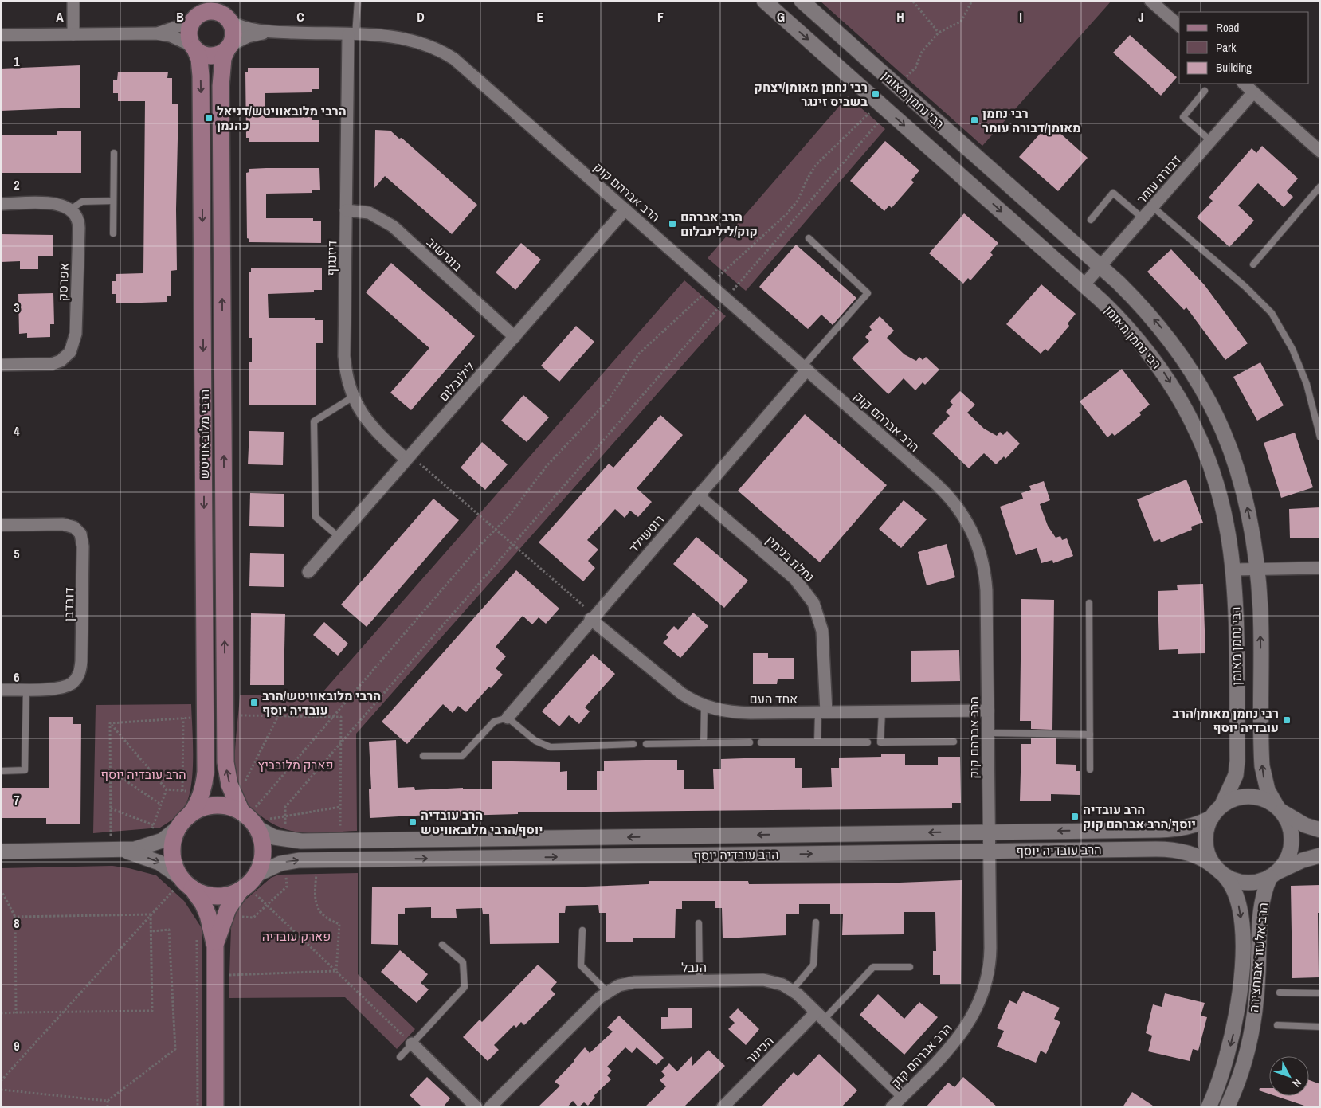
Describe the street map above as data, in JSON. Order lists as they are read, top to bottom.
{
  "streets": {
    "main road": ["הרבי מלובאוויטש"],
    "street": [
      "רבי נחמן מאומן",
      "דבורה עומר",
      "הרב אברהם קוק",
      "בוגרשוב",
      "דיזנגוף",
      "אפרסק",
      "לילנבלום",
      "רוטשילד",
      "נחלת בנימין",
      "דובדבן",
      "אחד העם",
      "הרב עובדיה יוסף",
      "הרב אלעזר אבוחצירה",
      "הנבל",
      "הכינור"
    ]
  },
  "crossings": [
    ["רבי נחמן מאומן", "דבורה עומר"],
    ["רבי נחמן מאומן", "הרב עובדיה יוסף"],
    ["רבי נחמן מאומן", "הרב אלעזר אבוחצירה"],
    ["הרב אברהם קוק", "דיזנגוף"],
    ["הרב אברהם קוק", "לילנבלום"],
    ["הרב אברהם קוק", "הרבי מלובאוויטש"],
    ["הרב אברהם קוק", "רוטשילד"],
    ["הרב אברהם קוק", "אחד העם"],
    ["הרב אברהם קוק", "הרב עובדיה יוסף"],
    ["הרב אברהם קוק", "הנבל"],
    ["בוגרשוב", "דיזנגוף"],
    ["בוגרשוב", "לילנבלום"],
    ["דיזנגוף", "לילנבלום"],
    ["הרבי מלובאוויטש", "הרב עובדיה יוסף"],
    ["רוטשילד", "נחלת בנימין"],
    ["רוטשילד", "אחד העם"],
    ["נחלת בנימין", "אחד העם"],
    ["הרב עובדיה יוסף", "הרב אלעזר אבוחצירה"],
    ["הנבל", "הכינור"]
  ],
  "parks": ["פארק מלובביץ", "הרב עובדיה יוסף", "פארק עובדיה"],
  "places": {
    "transit": [
      "רבי נחמן מאומן/יצחק בשביס זינגר",
      "הרבי מלובאוויטש/דניאל כהנמן",
      "רבי נחמן מאומן/דבורה עומר",
      "הרב אברהם קוק/לילינבלום",
      "הרבי מלובאוויטש/הרב עובדיה יוסף",
      "רבי נחמן מאומן/הרב עובדיה יוסף",
      "הרב עובדיה יוסף/הרב אברהם קוק",
      "הרב עובדיה יוסף/הרבי מלובאוויטש"
    ]
  },
  "legend": ["Road", "Park", "Building"],
  "north": "bottom right",
  "grid": {
    "columns": [
      "A",
      "B",
      "C",
      "D",
      "E",
      "F",
      "G",
      "H",
      "I",
      "J"
    ],
    "rows": [
      "1",
      "2",
      "3",
      "4",
      "5",
      "6",
      "7",
      "8",
      "9"
    ]
  }
}
